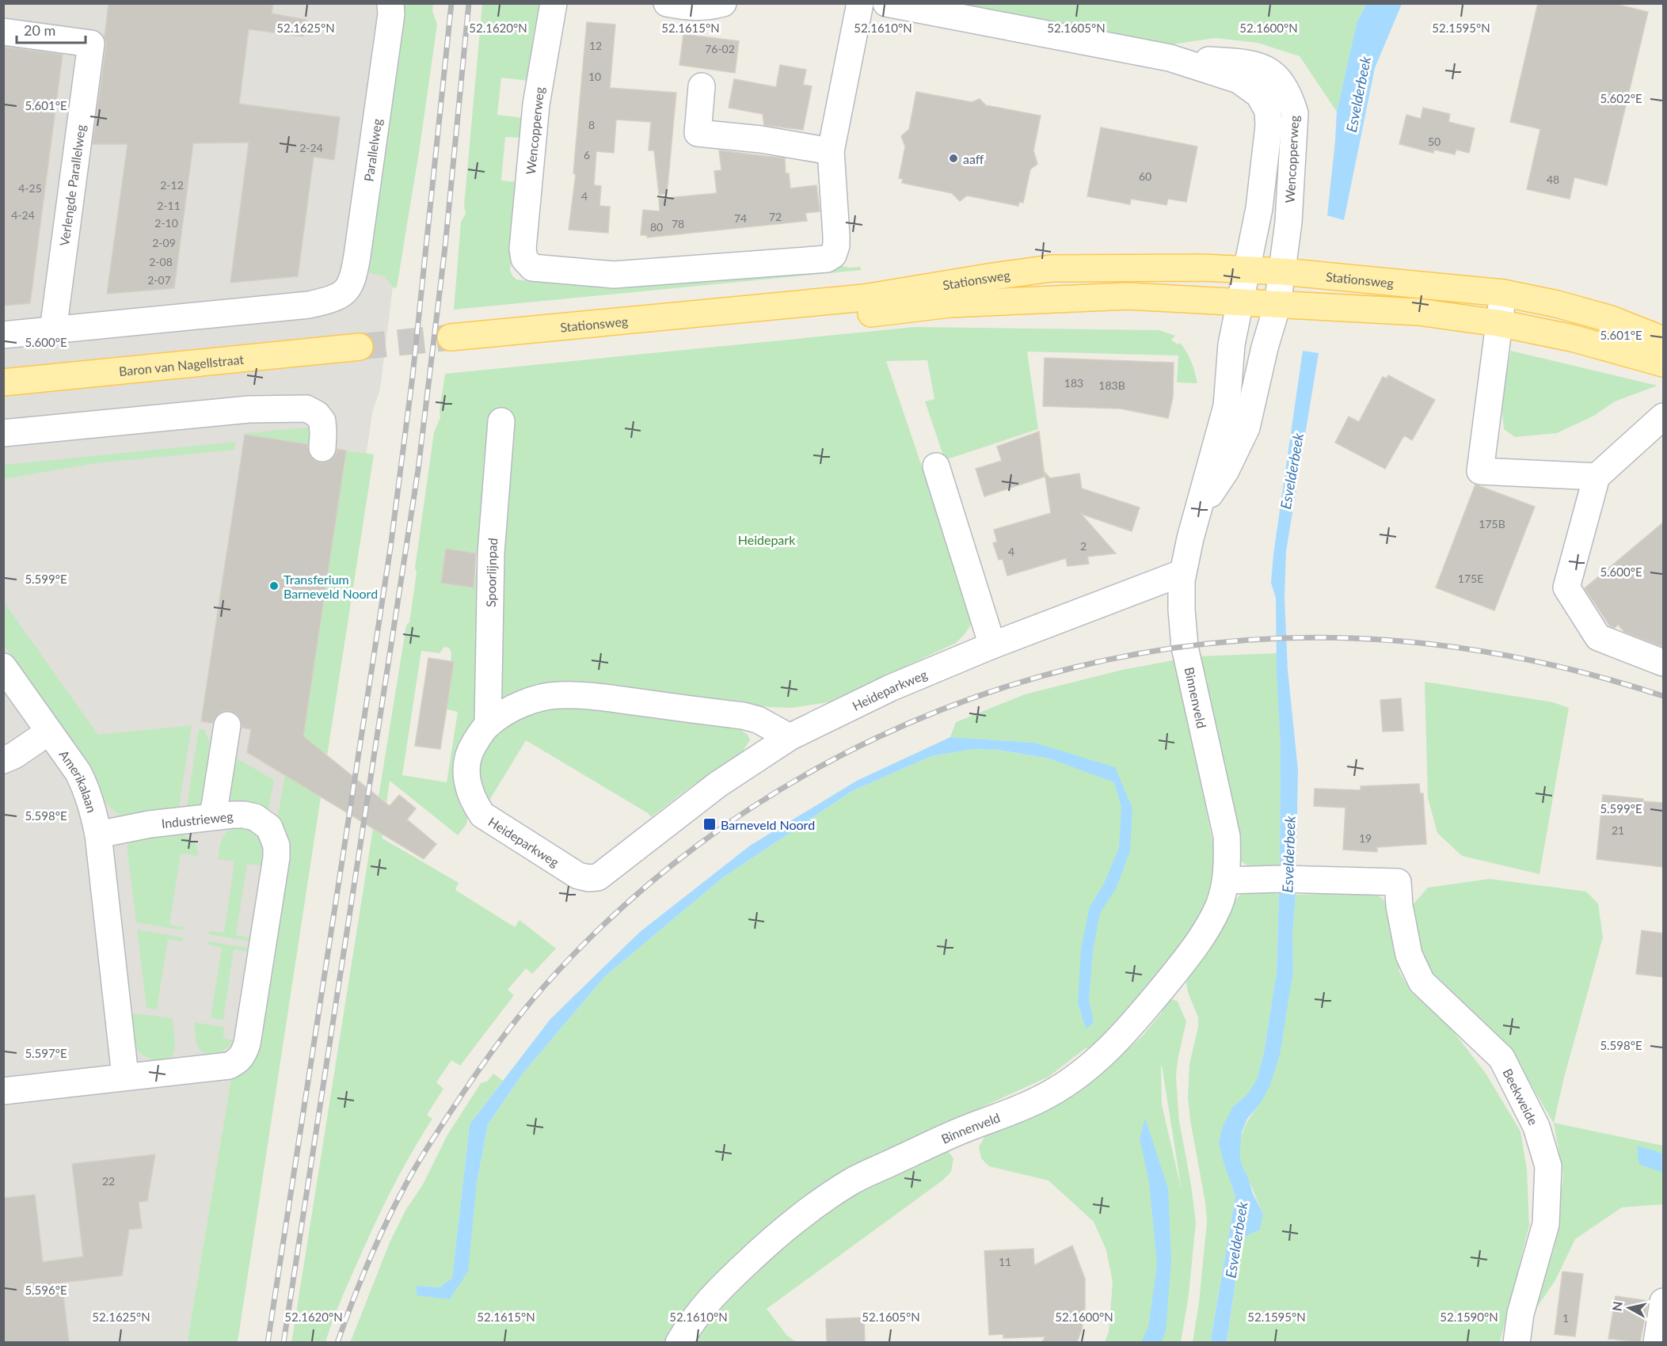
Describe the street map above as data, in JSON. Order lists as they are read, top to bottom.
{
  "streets": {
    "main road": ["Stationsweg", "Baron van Nagellstraat"],
    "street": [
      "Wencopperweg",
      "Parallelweg",
      "Verlengde Parallelweg",
      "Spoorlijnpad",
      "Heideparkweg",
      "Binnenveld",
      "Amerikalaan",
      "Industrieweg",
      "Beekweide"
    ]
  },
  "crossings": [
    ["Wencopperweg", "Stationsweg"],
    ["Wencopperweg", "Binnenveld"],
    ["Parallelweg", "Verlengde Parallelweg"],
    ["Stationsweg", "Binnenveld"],
    ["Spoorlijnpad", "Heideparkweg"],
    ["Heideparkweg", "Binnenveld"],
    ["Binnenveld", "Beekweide"],
    ["Amerikalaan", "Industrieweg"]
  ],
  "water": ["Esvelderbeek"],
  "parks": ["Heidepark"],
  "places": {
    "other": ["aaff", "Transferium Barneveld Noord"],
    "transit": ["Barneveld Noord"]
  },
  "house_numbers": [
    "12",
    "76-02",
    "10",
    "8",
    "50",
    "2-24",
    "6",
    "60",
    "48",
    "2-12",
    "4-25",
    "4",
    "2-11",
    "4-24",
    "72",
    "74",
    "2-10",
    "78",
    "80",
    "2-09",
    "2-08",
    "2-07",
    "183",
    "183B",
    "175B",
    "2",
    "4",
    "175E",
    "21",
    "19",
    "22",
    "11",
    "1"
  ],
  "scale_bar": "20 m",
  "north": "left",
  "coordinates": [
    "52.1625°N",
    "52.1620°N",
    "52.1615°N",
    "52.1610°N",
    "52.1605°N",
    "52.1600°N",
    "52.1595°N",
    "5.602°E",
    "5.601°E",
    "5.600°E",
    "5.599°E",
    "5.598°E",
    "5.597°E",
    "5.596°E",
    "52.1590°N"
  ]
}
